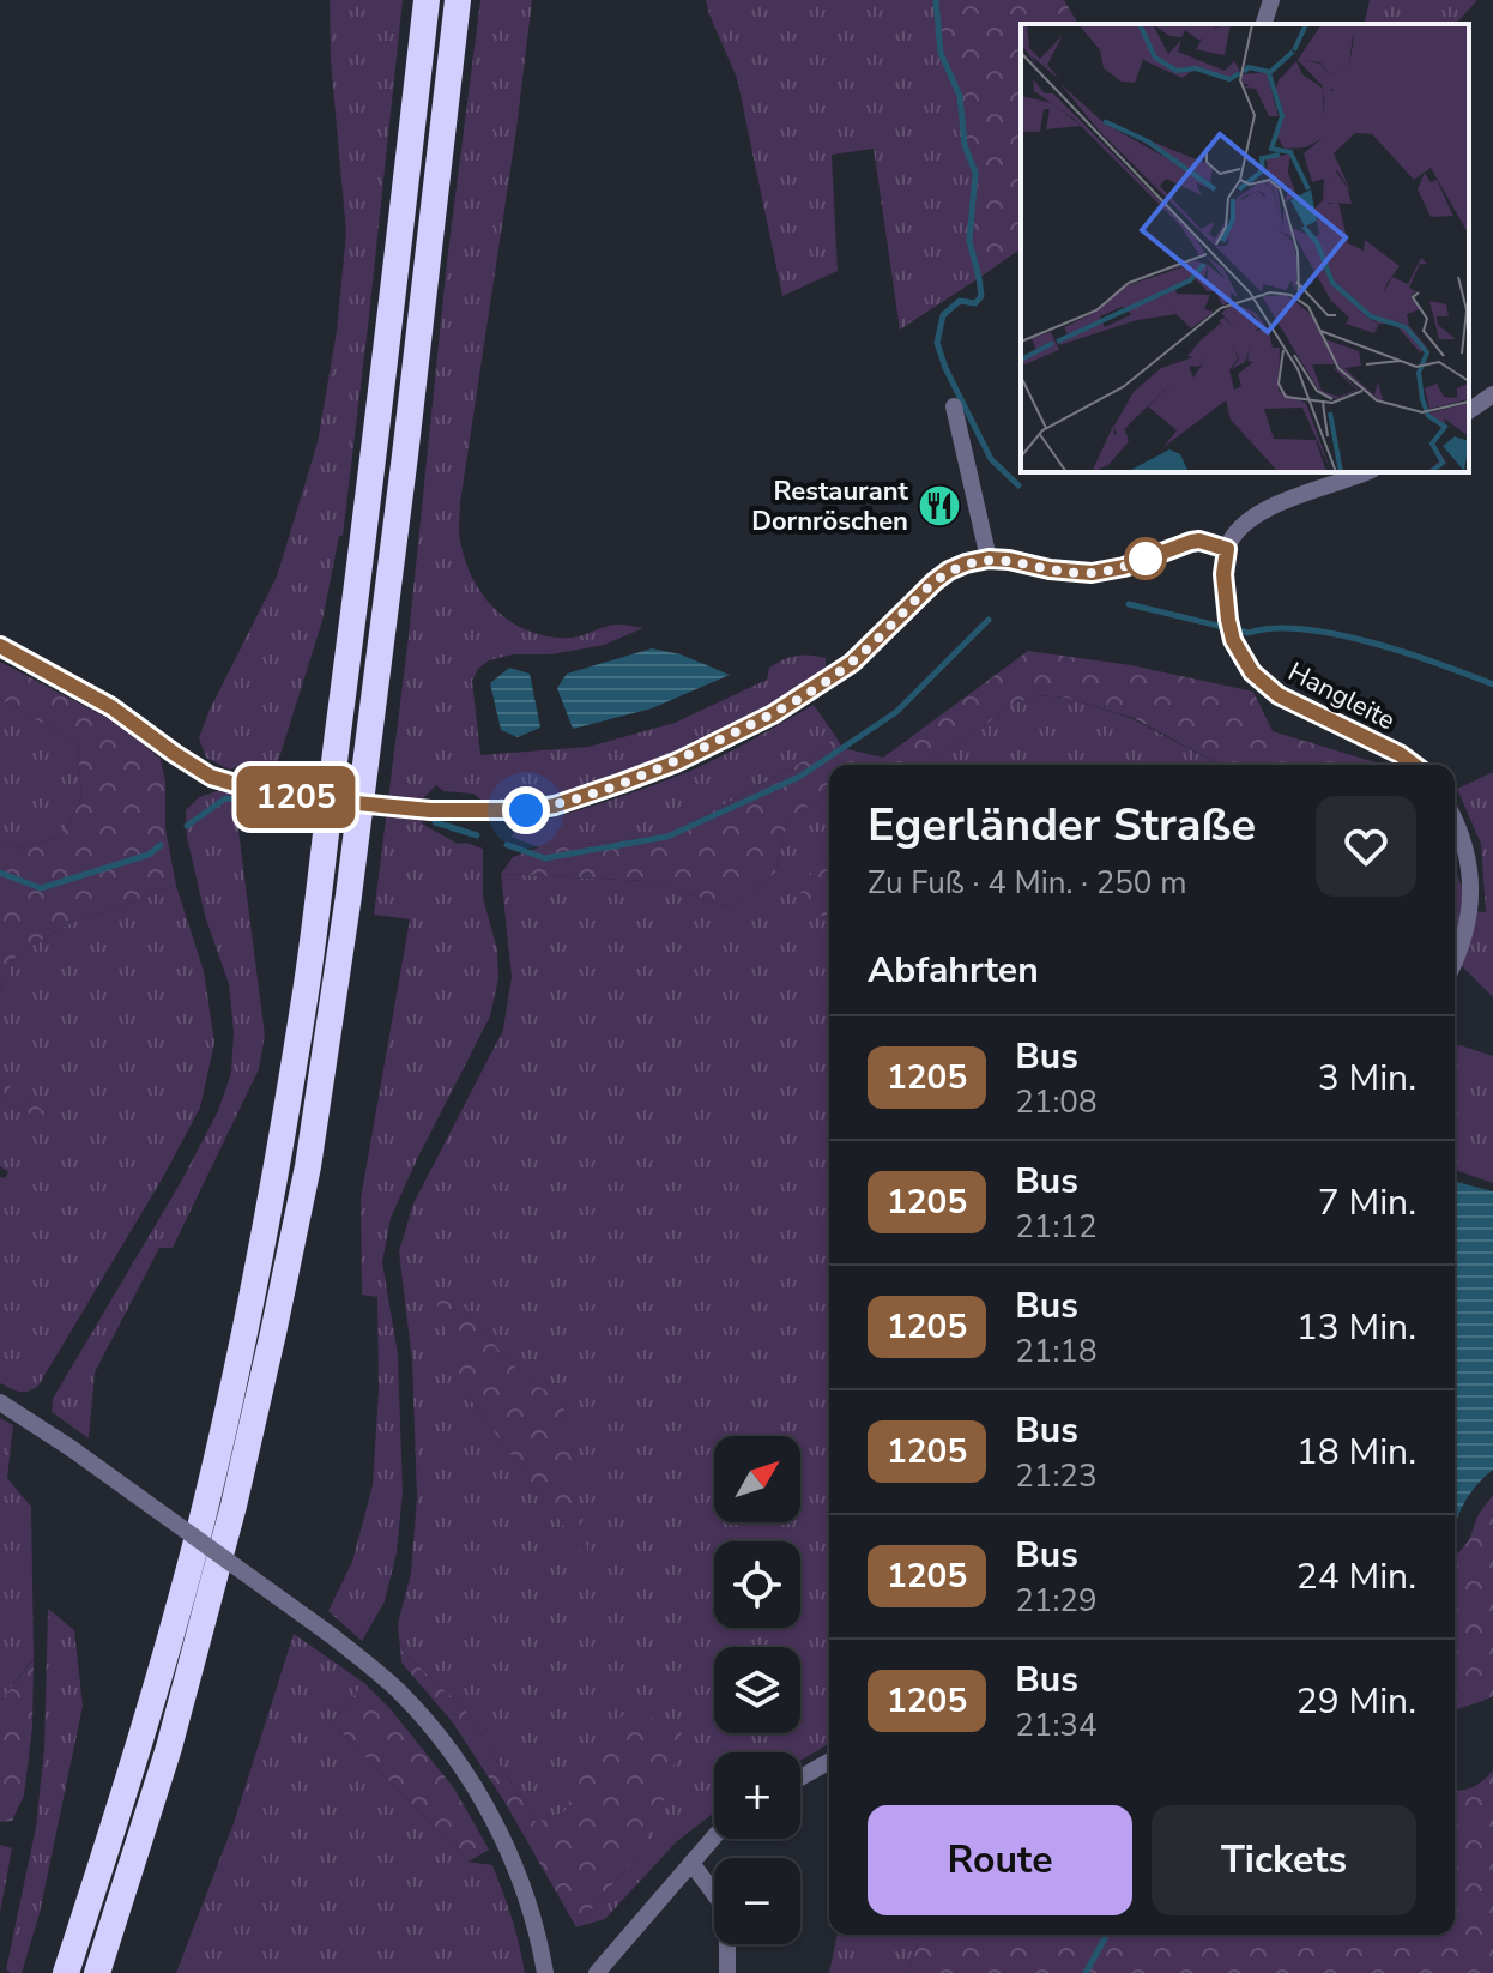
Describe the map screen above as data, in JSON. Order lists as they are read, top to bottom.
{
  "streets": {
    "street": ["Hangleite"]
  },
  "places": {
    "restaurant": ["Restaurant Dornröschen"]
  },
  "lines": ["bus line 1205"],
  "north": "top right",
  "page": {
    "on_map": "1205",
    "heading": [
      ["Egerländer Straße", "Zu Fuß · 4 Min. · 250 m"],
      "Abfahrten"
    ],
    "list": [
      {
        "mark": "1205",
        "name": "Bus",
        "note": "21:08",
        "value": "3 Min."
      },
      {
        "mark": "1205",
        "name": "Bus",
        "note": "21:12",
        "value": "7 Min."
      },
      {
        "mark": "1205",
        "name": "Bus",
        "note": "21:18",
        "value": "13 Min."
      },
      {
        "mark": "1205",
        "name": "Bus",
        "note": "21:23",
        "value": "18 Min."
      },
      {
        "mark": "1205",
        "name": "Bus",
        "note": "21:29",
        "value": "24 Min."
      },
      {
        "mark": "1205",
        "name": "Bus",
        "note": "21:34",
        "value": "29 Min."
      }
    ],
    "map_buttons": ["+", "−"],
    "buttons": ["Route", "Tickets"]
  }
}
